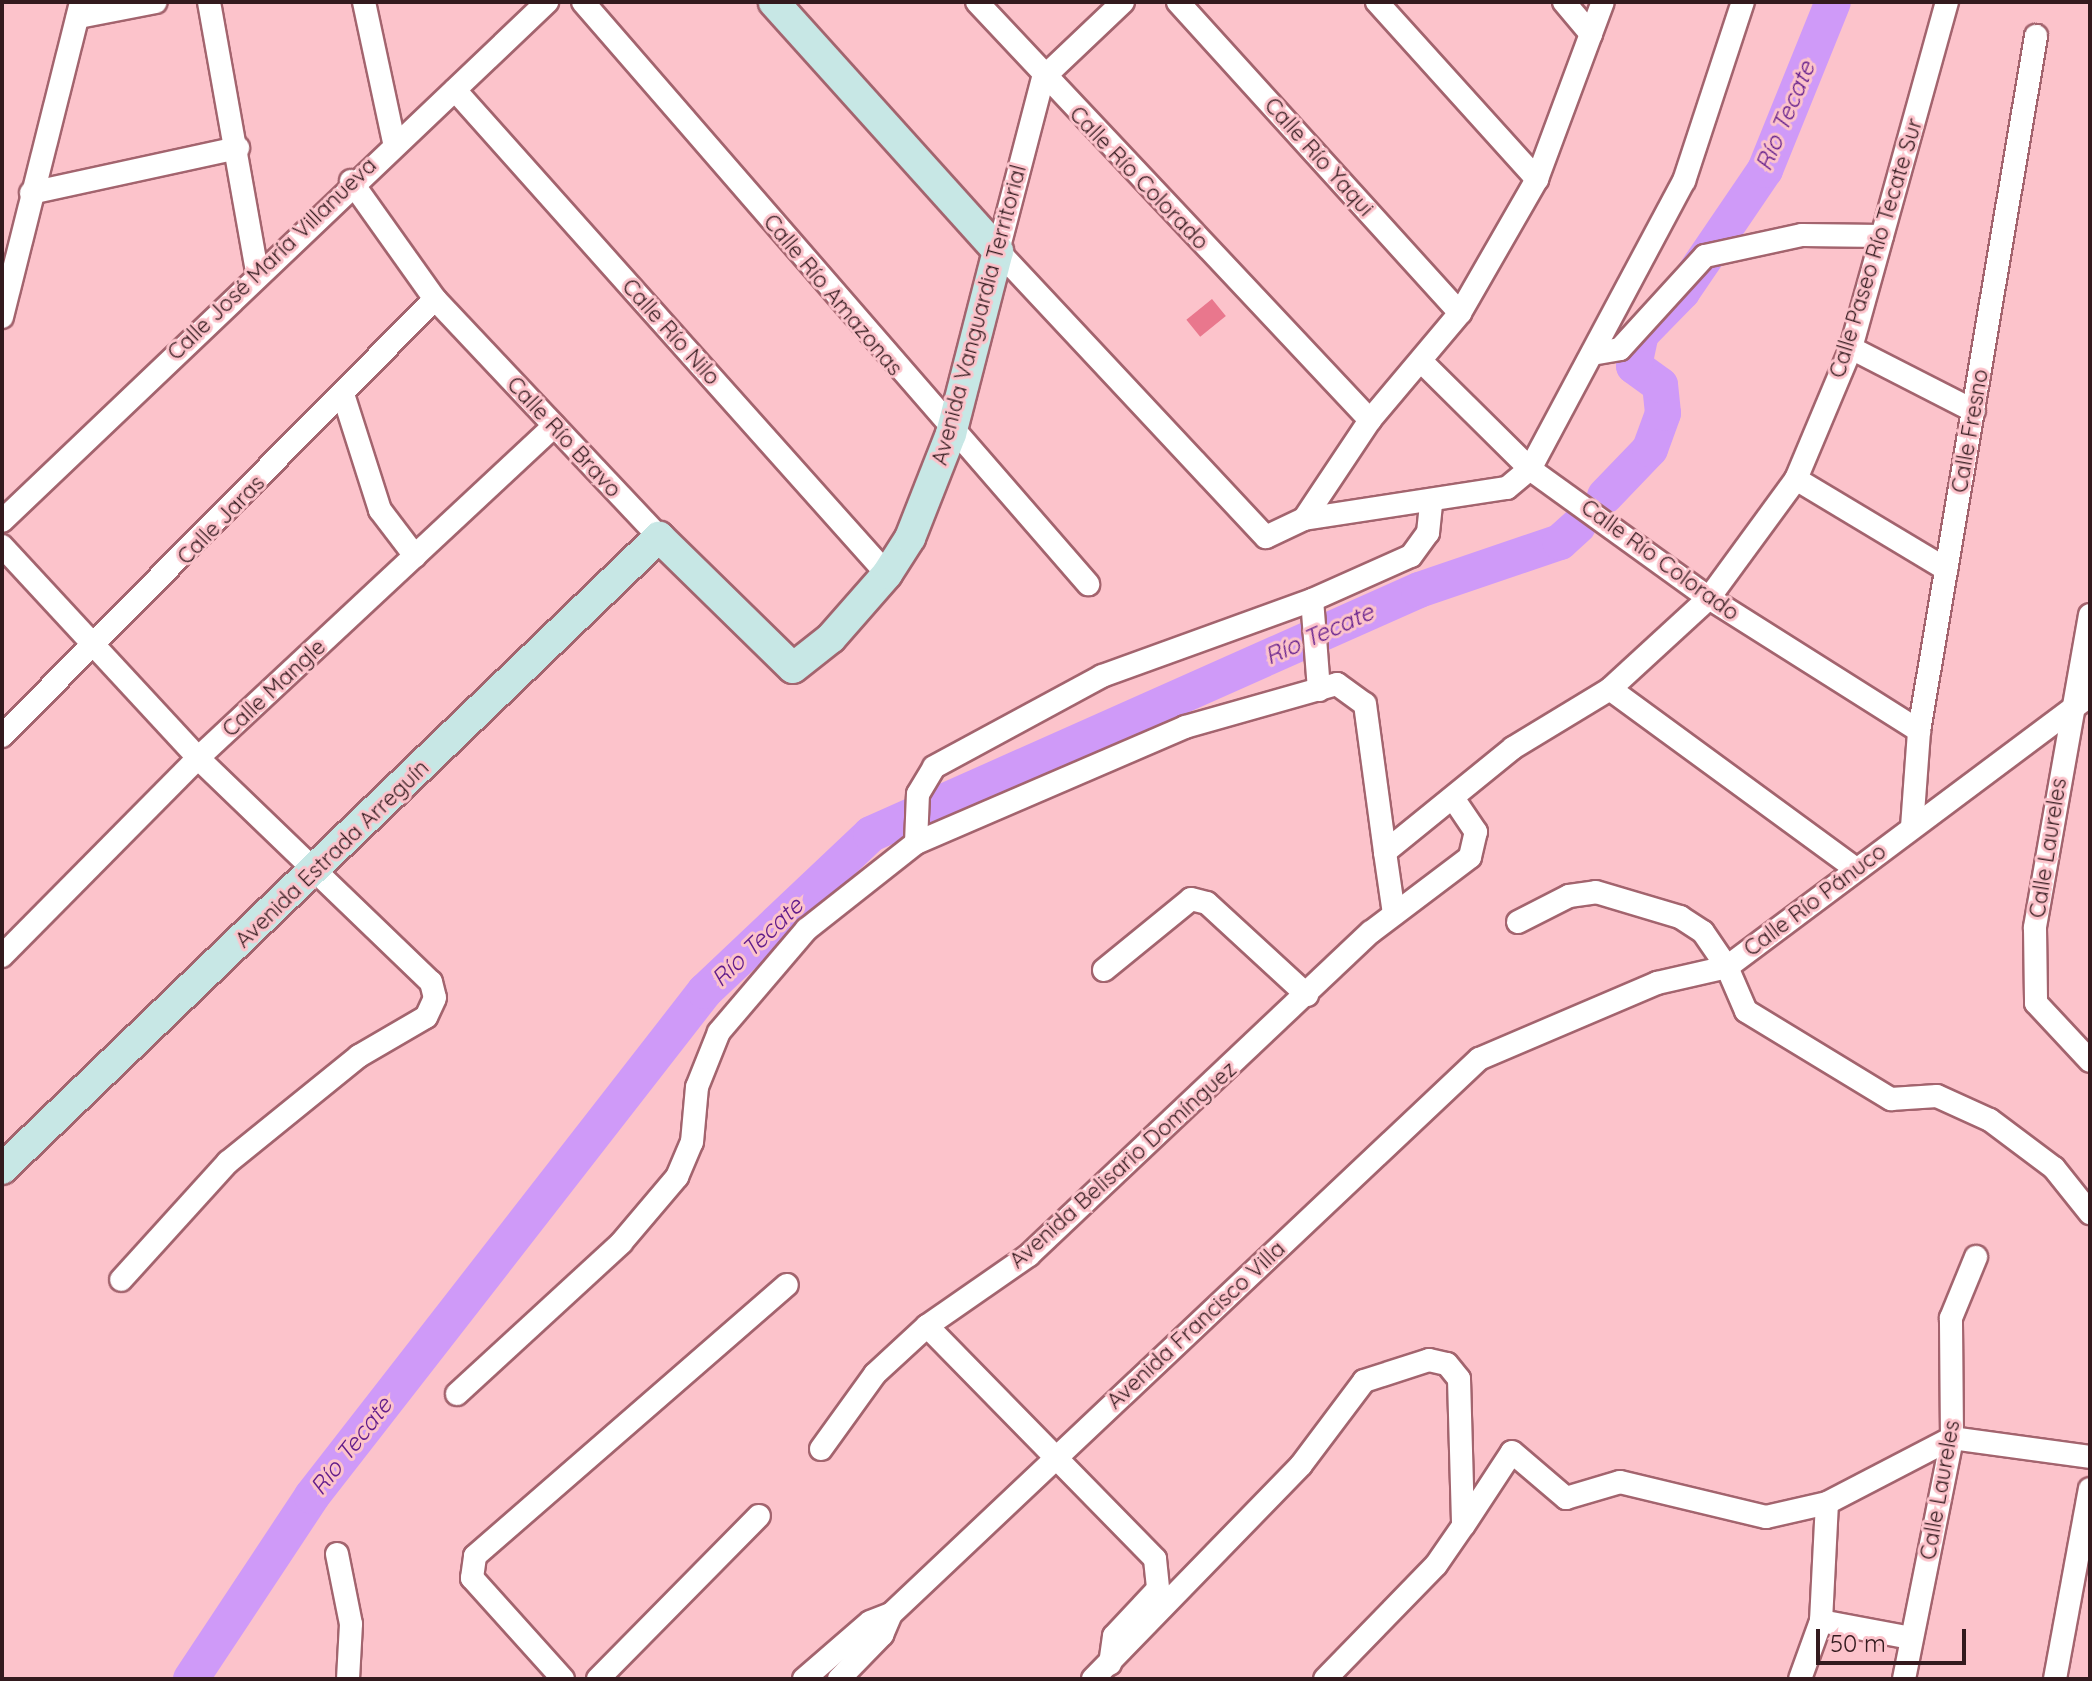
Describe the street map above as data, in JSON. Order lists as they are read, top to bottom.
{
  "streets": {
    "street": [
      "Calle Río Yaqui",
      "Calle Río Colorado",
      "Calle Paseo Río Tecate Sur",
      "Calle José María Villanueva",
      "Calle Río Amazonas",
      "Avenida Vanguardia Territorial",
      "Calle Río Nilo",
      "Calle Fresno",
      "Calle Río Bravo",
      "Calle Jaras",
      "Calle Mangle",
      "Calle Laureles",
      "Avenida Estrada Arreguín",
      "Calle Río Pánuco",
      "Avenida Belisario Domínguez",
      "Avenida Francisco Villa"
    ]
  },
  "crossings": [
    ["Calle Río Colorado", "Calle Paseo Río Tecate Sur"],
    ["Calle Río Colorado", "Avenida Vanguardia Territorial"],
    ["Calle Río Colorado", "Calle Fresno"],
    ["Calle Paseo Río Tecate Sur", "Avenida Belisario Domínguez"],
    ["Calle José María Villanueva", "Calle Río Nilo"],
    ["Calle José María Villanueva", "Calle Río Bravo"],
    ["Calle Río Amazonas", "Avenida Vanguardia Territorial"],
    ["Avenida Vanguardia Territorial", "Calle Río Nilo"],
    ["Avenida Vanguardia Territorial", "Calle Río Bravo"],
    ["Calle Fresno", "Calle Río Pánuco"],
    ["Calle Río Bravo", "Calle Jaras"],
    ["Calle Río Bravo", "Calle Mangle"],
    ["Calle Río Bravo", "Avenida Estrada Arreguín"],
    ["Calle Laureles", "Calle Río Pánuco"],
    ["Calle Río Pánuco", "Avenida Francisco Villa"]
  ],
  "water": ["Río Tecate"],
  "scale_bar": "50 m"
}
